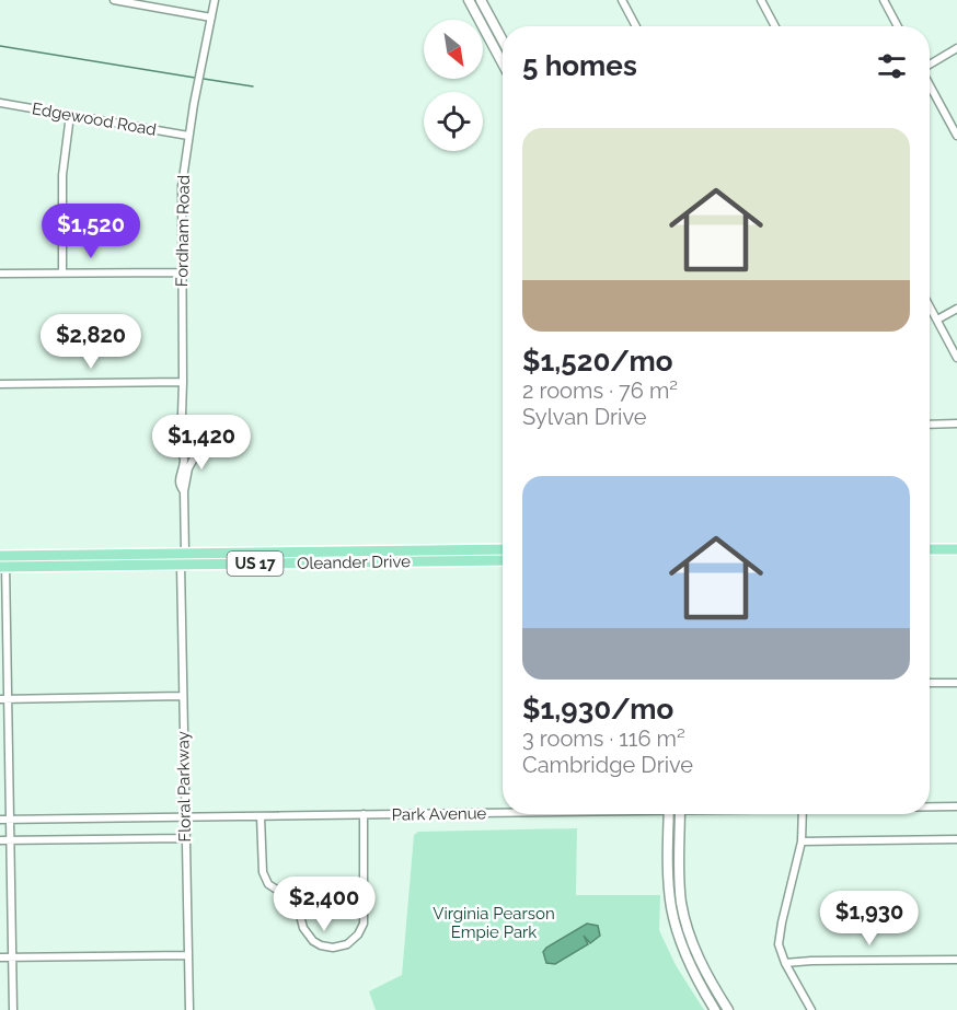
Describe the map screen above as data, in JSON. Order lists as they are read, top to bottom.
{
  "streets": {
    "main road": ["Oleander Drive", "US 17"],
    "street": [
      "Edgewood Road",
      "Fordham Road",
      "Floral Parkway",
      "Park Avenue"
    ]
  },
  "crossings": [
    ["Edgewood Road", "Fordham Road"],
    ["Fordham Road", "Oleander Drive"],
    ["Fordham Road", "Floral Parkway"],
    ["Oleander Drive", "Floral Parkway"],
    ["Floral Parkway", "Park Avenue"]
  ],
  "parks": ["Virginia Pearson Empie Park"],
  "north": "bottom right",
  "page": {
    "heading": "5 homes",
    "list": [
      {
        "name": "$1,520/mo",
        "note": "2 rooms · 76 m² · Sylvan Drive"
      },
      {
        "name": "$1,930/mo",
        "note": "3 rooms · 116 m² · Cambridge Drive"
      }
    ],
    "price": [
      "$1,520",
      "$2,820",
      "$1,420",
      "$2,400",
      "$1,930"
    ]
  }
}
